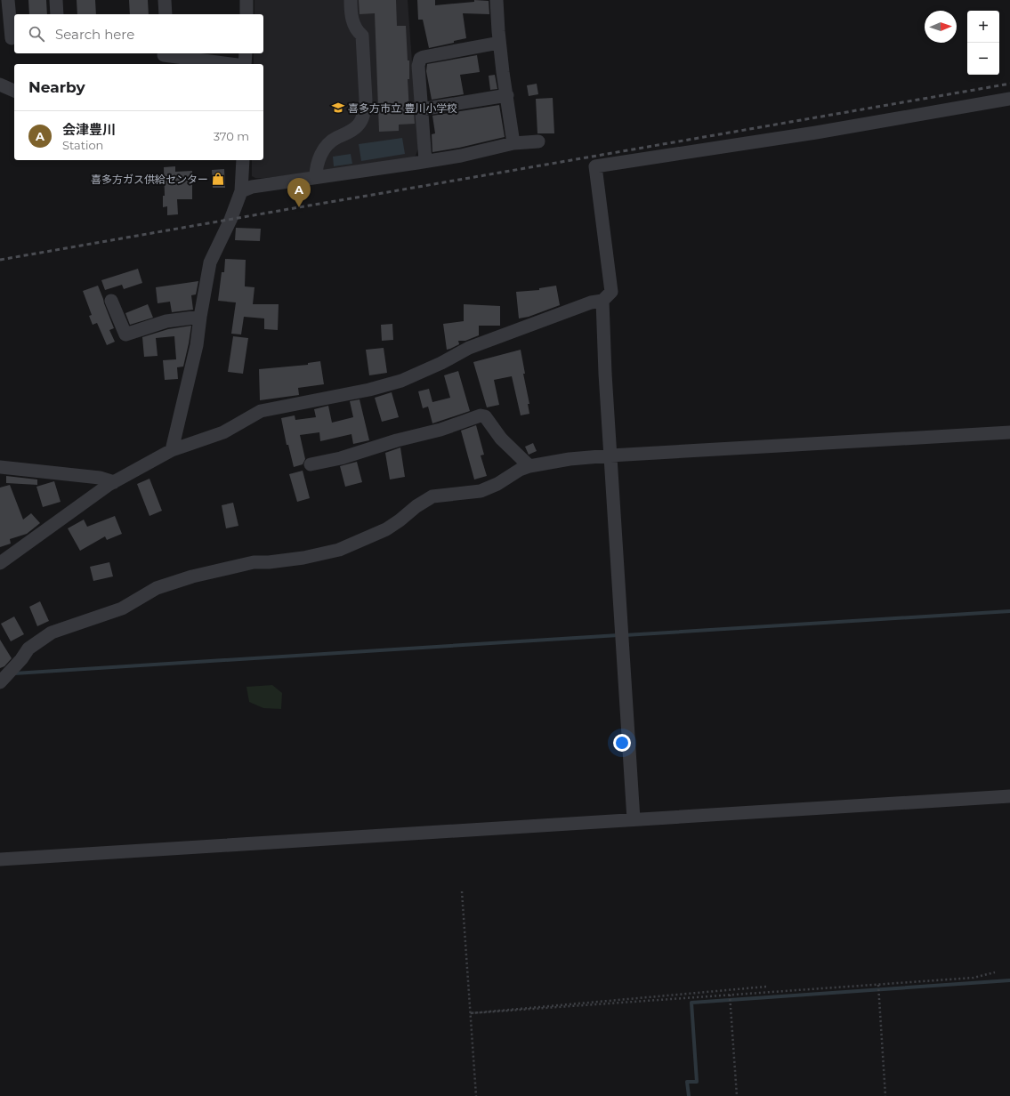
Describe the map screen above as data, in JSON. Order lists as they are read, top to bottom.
{
  "places": {
    "school or university": ["喜多方市立 豊川小学校"],
    "shop": ["喜多方ガス供給センター"]
  },
  "north": "right",
  "page": {
    "map_buttons": ["+", "−"],
    "search": "Search here",
    "heading": "Nearby",
    "list": [
      {
        "mark": "A",
        "name": "会津豊川",
        "note": "Station",
        "value": "370 m"
      }
    ],
    "pins": "A"
  }
}
